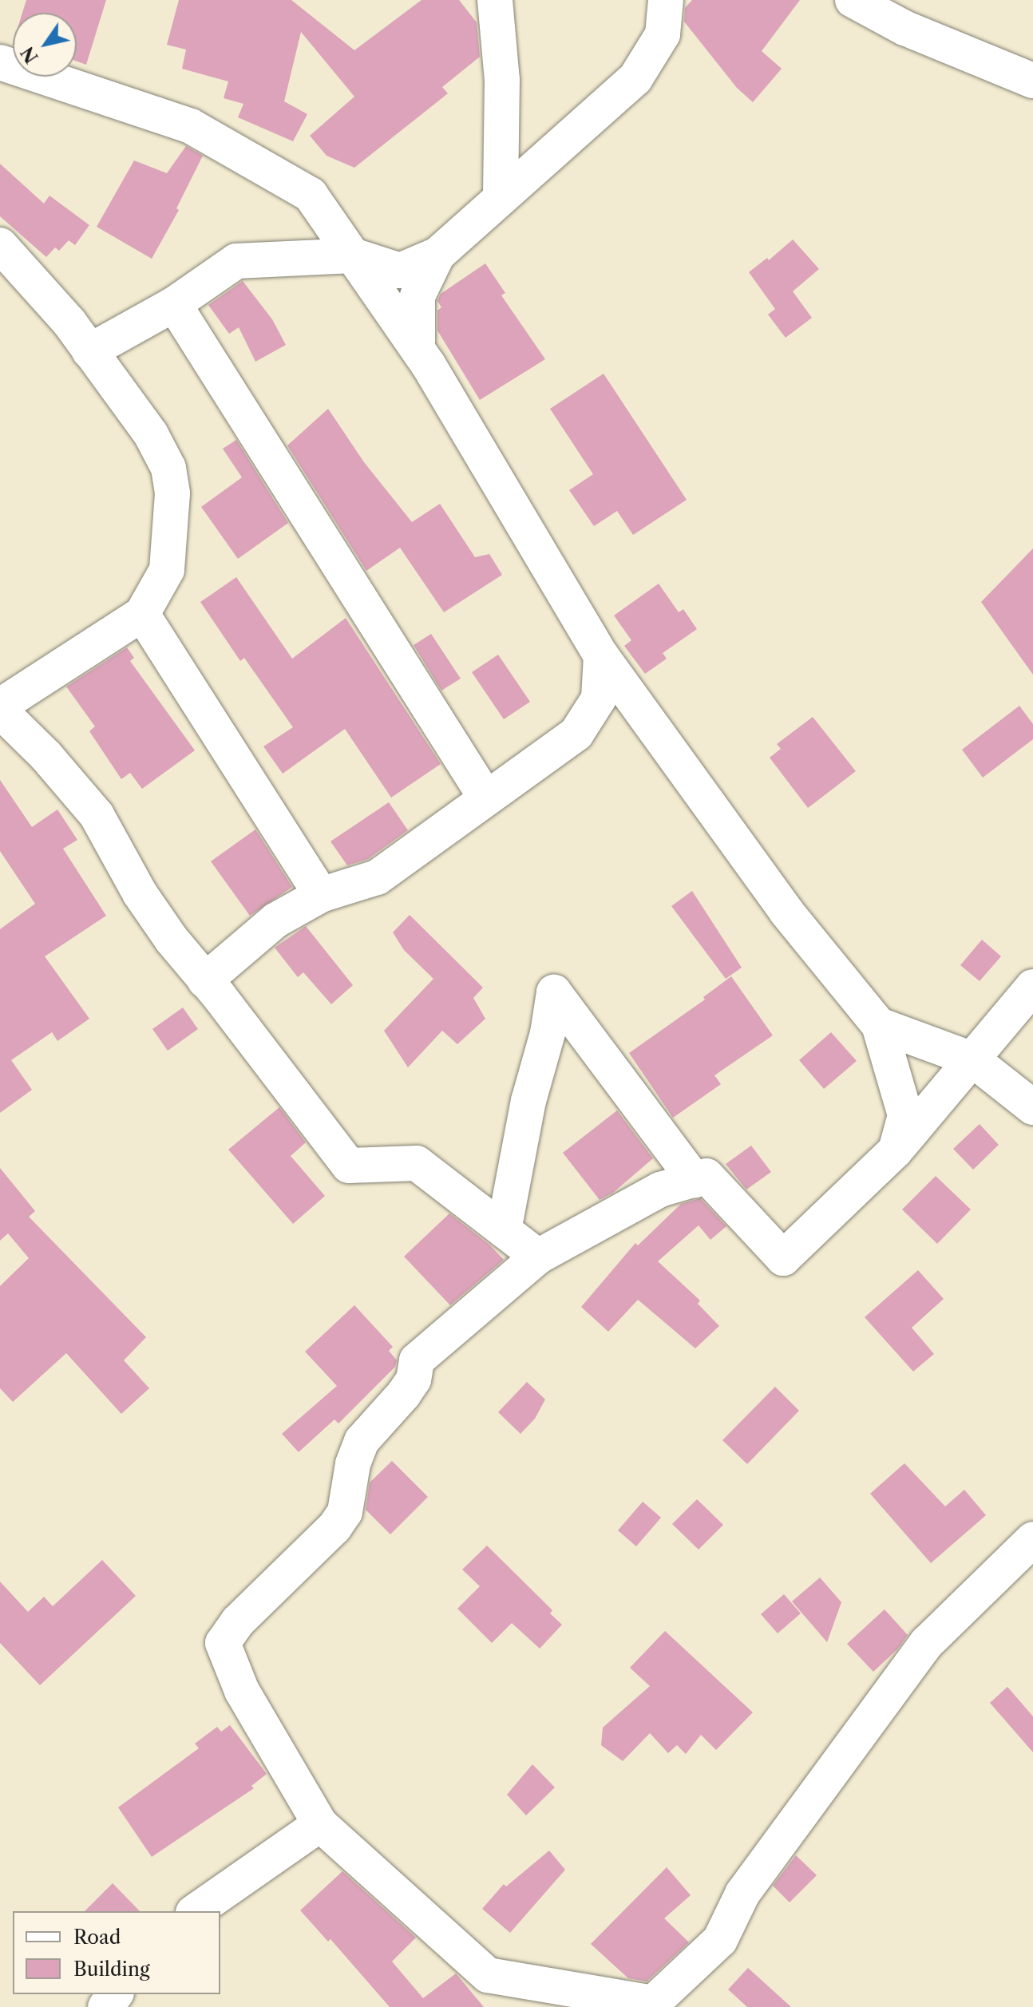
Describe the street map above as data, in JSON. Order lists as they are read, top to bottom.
{
  "legend": ["Road", "Building"],
  "north": "bottom left"
}
